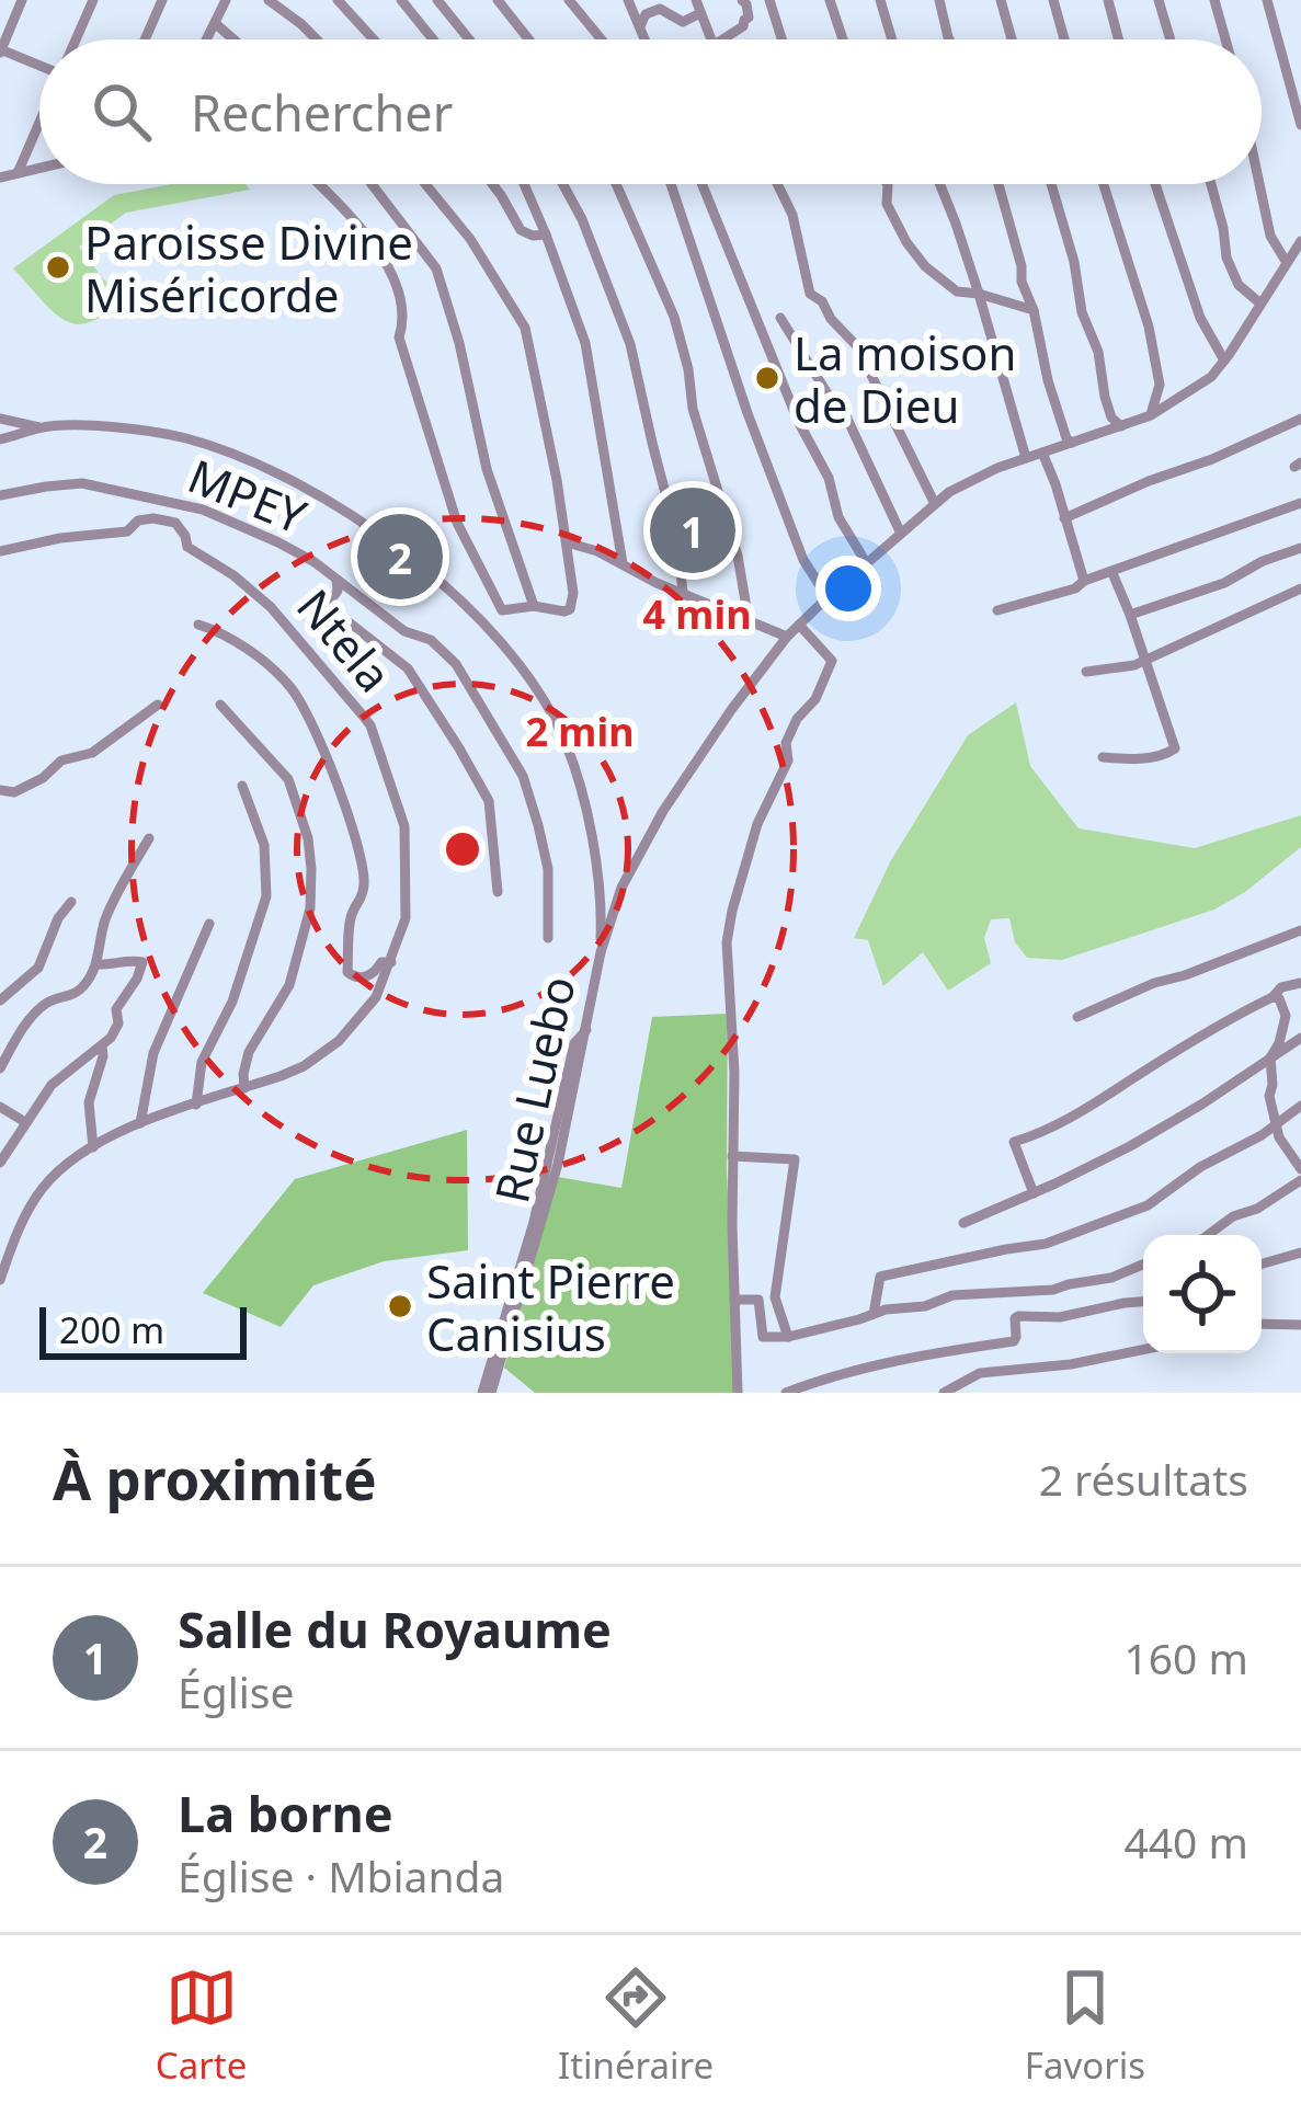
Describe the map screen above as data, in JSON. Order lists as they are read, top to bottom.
{
  "streets": {
    "street": ["MPEY", "Ntela", "Rue Luebo"]
  },
  "places": ["Paroisse Divine Miséricorde", "La moison de Dieu", "Saint Pierre Canisius"],
  "scale_bar": "200 m",
  "page": {
    "search": "Rechercher",
    "pins": ["1", "2"],
    "scale": "200 m",
    "heading": ["À proximité", "2 résultats"],
    "list": [
      {
        "mark": "1",
        "name": "Salle du Royaume",
        "note": "Église",
        "value": "160 m"
      },
      {
        "mark": "2",
        "name": "La borne",
        "note": "Église · Mbianda",
        "value": "440 m"
      }
    ],
    "nav": ["Carte", "Itinéraire", "Favoris"]
  },
  "rings": ["4 min", "2 min"]
}
